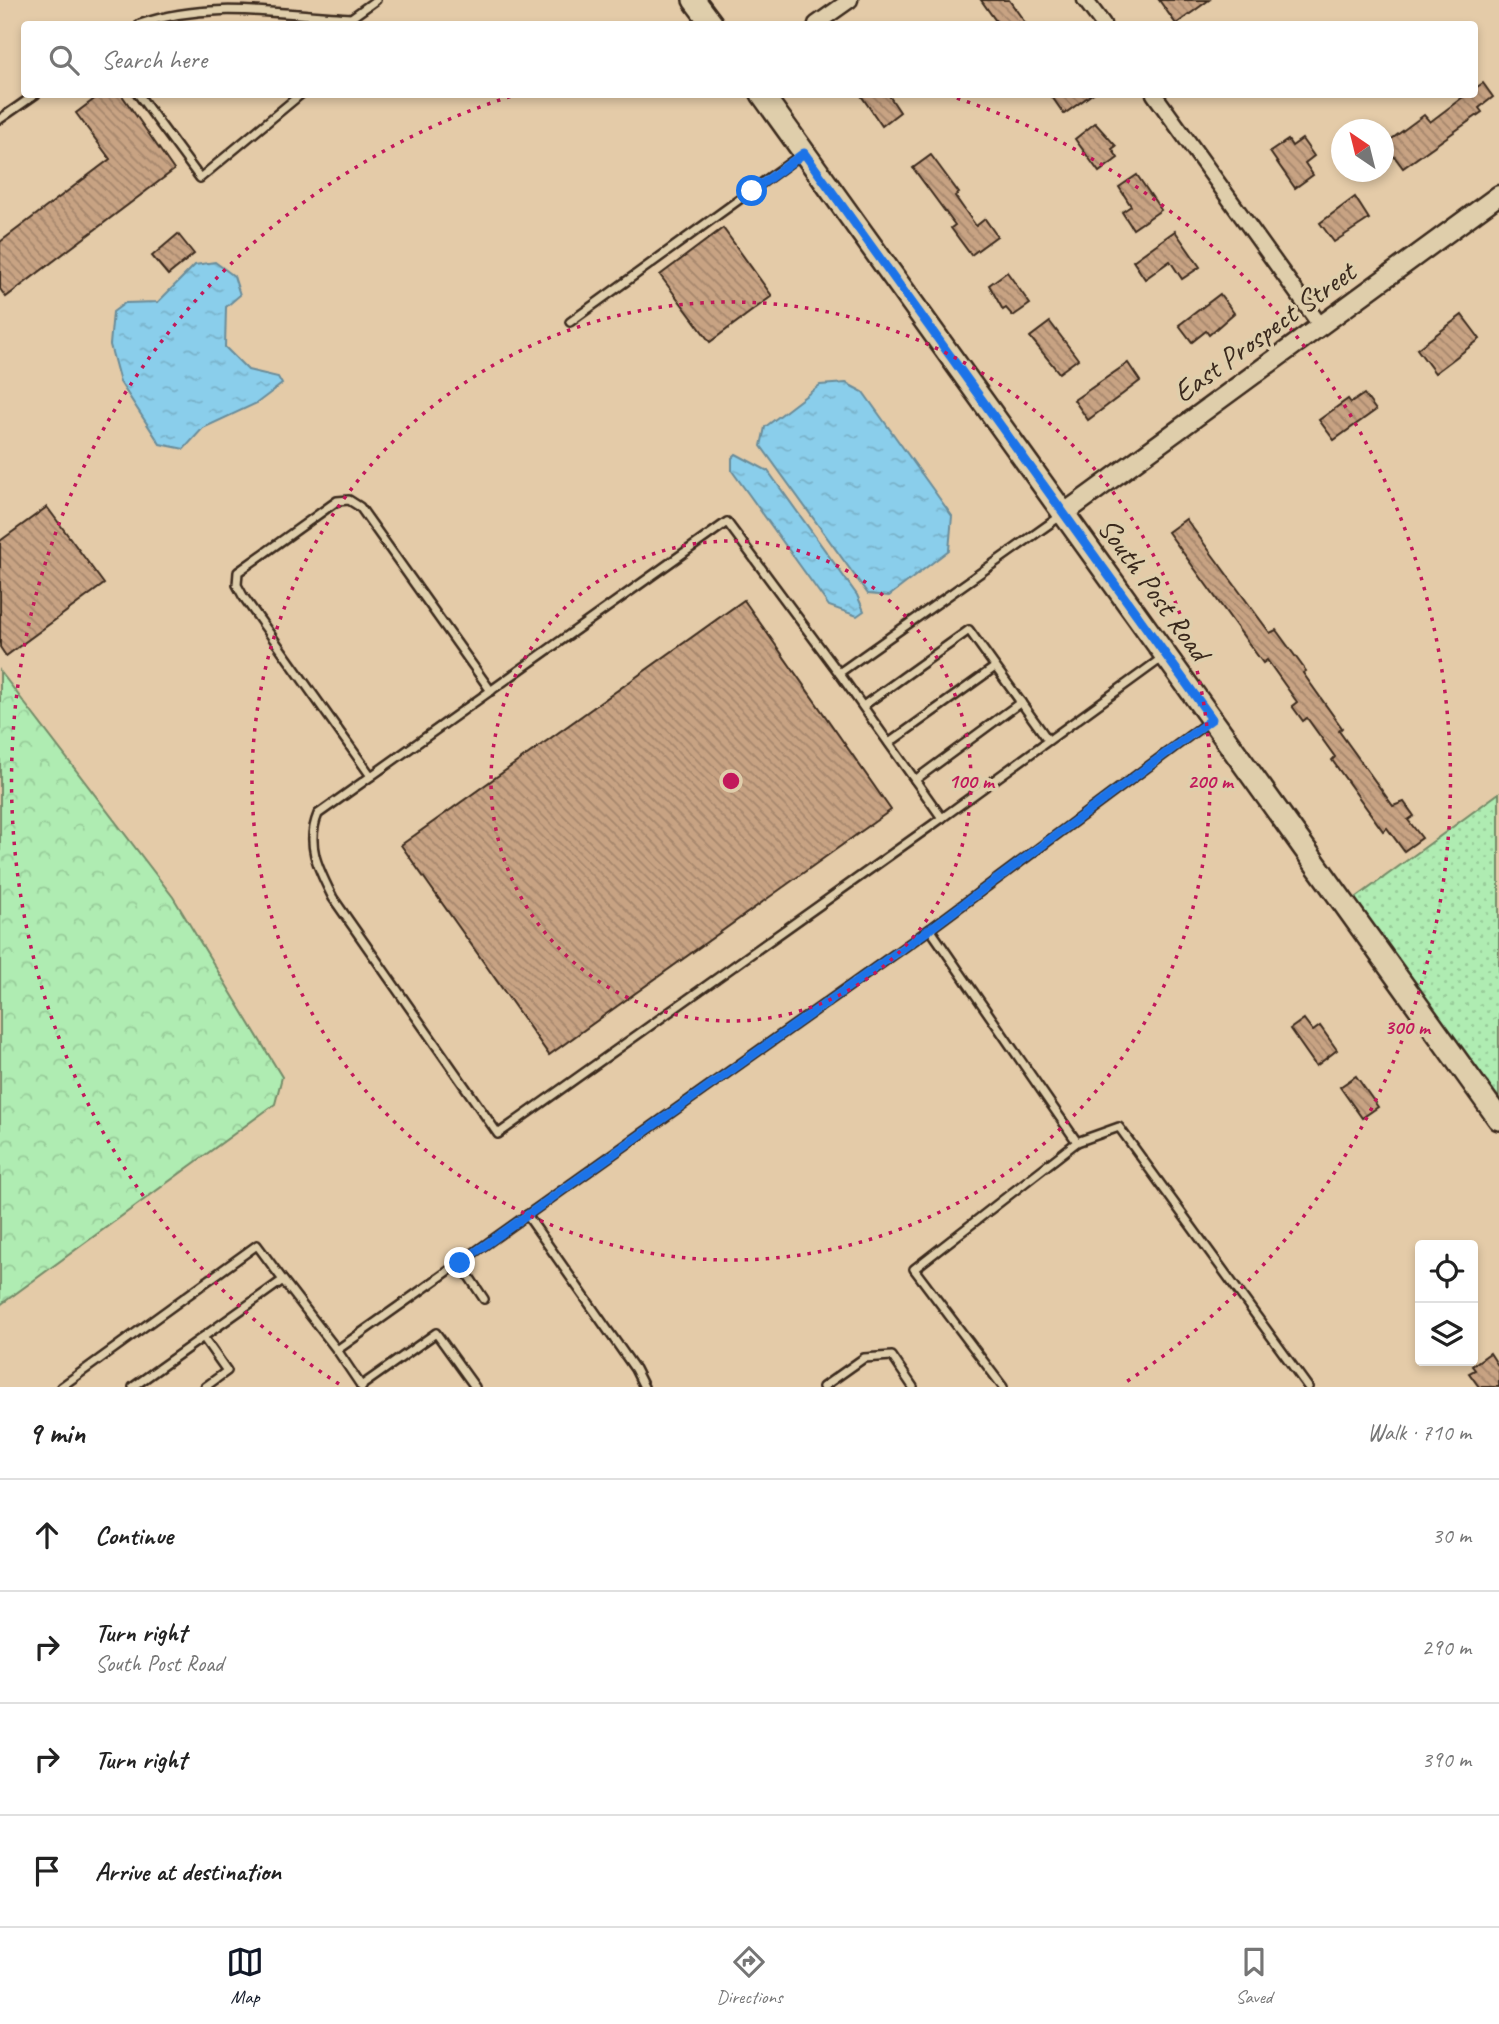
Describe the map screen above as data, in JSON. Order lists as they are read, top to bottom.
{
  "streets": {
    "main road": ["South Post Road"],
    "street": ["East Prospect Street"]
  },
  "crossings": [
    ["East Prospect Street", "South Post Road"]
  ],
  "north": "top left",
  "page": {
    "search": "Search here",
    "heading": ["9 min", "Walk · 710 m"],
    "list": [
      ["Continue", "30 m"],
      ["Turn right", "South Post Road", "290 m"],
      ["Turn right", "390 m"],
      "Arrive at destination"
    ],
    "nav": ["Map", "Directions", "Saved"]
  },
  "rings": ["100 m", "200 m", "300 m"]
}
